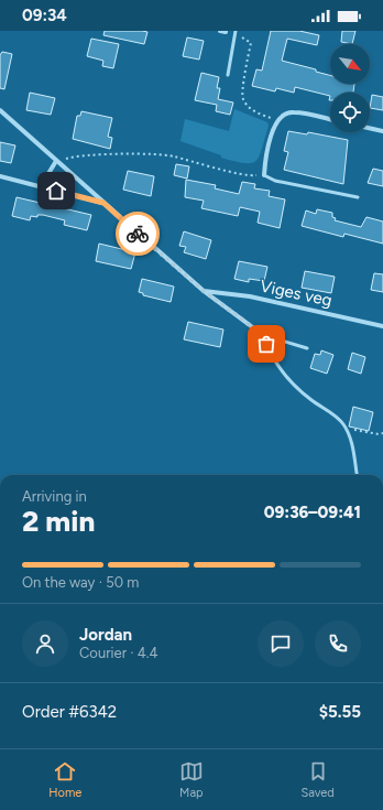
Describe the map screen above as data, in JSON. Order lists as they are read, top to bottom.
{
  "streets": {
    "street": ["Viges veg"]
  },
  "north": "bottom right",
  "page": {
    "status": "09:34",
    "heading": ["2 min", "Arriving in", "09:36–09:41"],
    "panel": [
      "Jordan",
      "Courier · 4.4",
      "Order #6342",
      "$5.55"
    ],
    "bar": "On the way · 50 m",
    "tabs": ["Home", "Map", "Saved"]
  }
}
